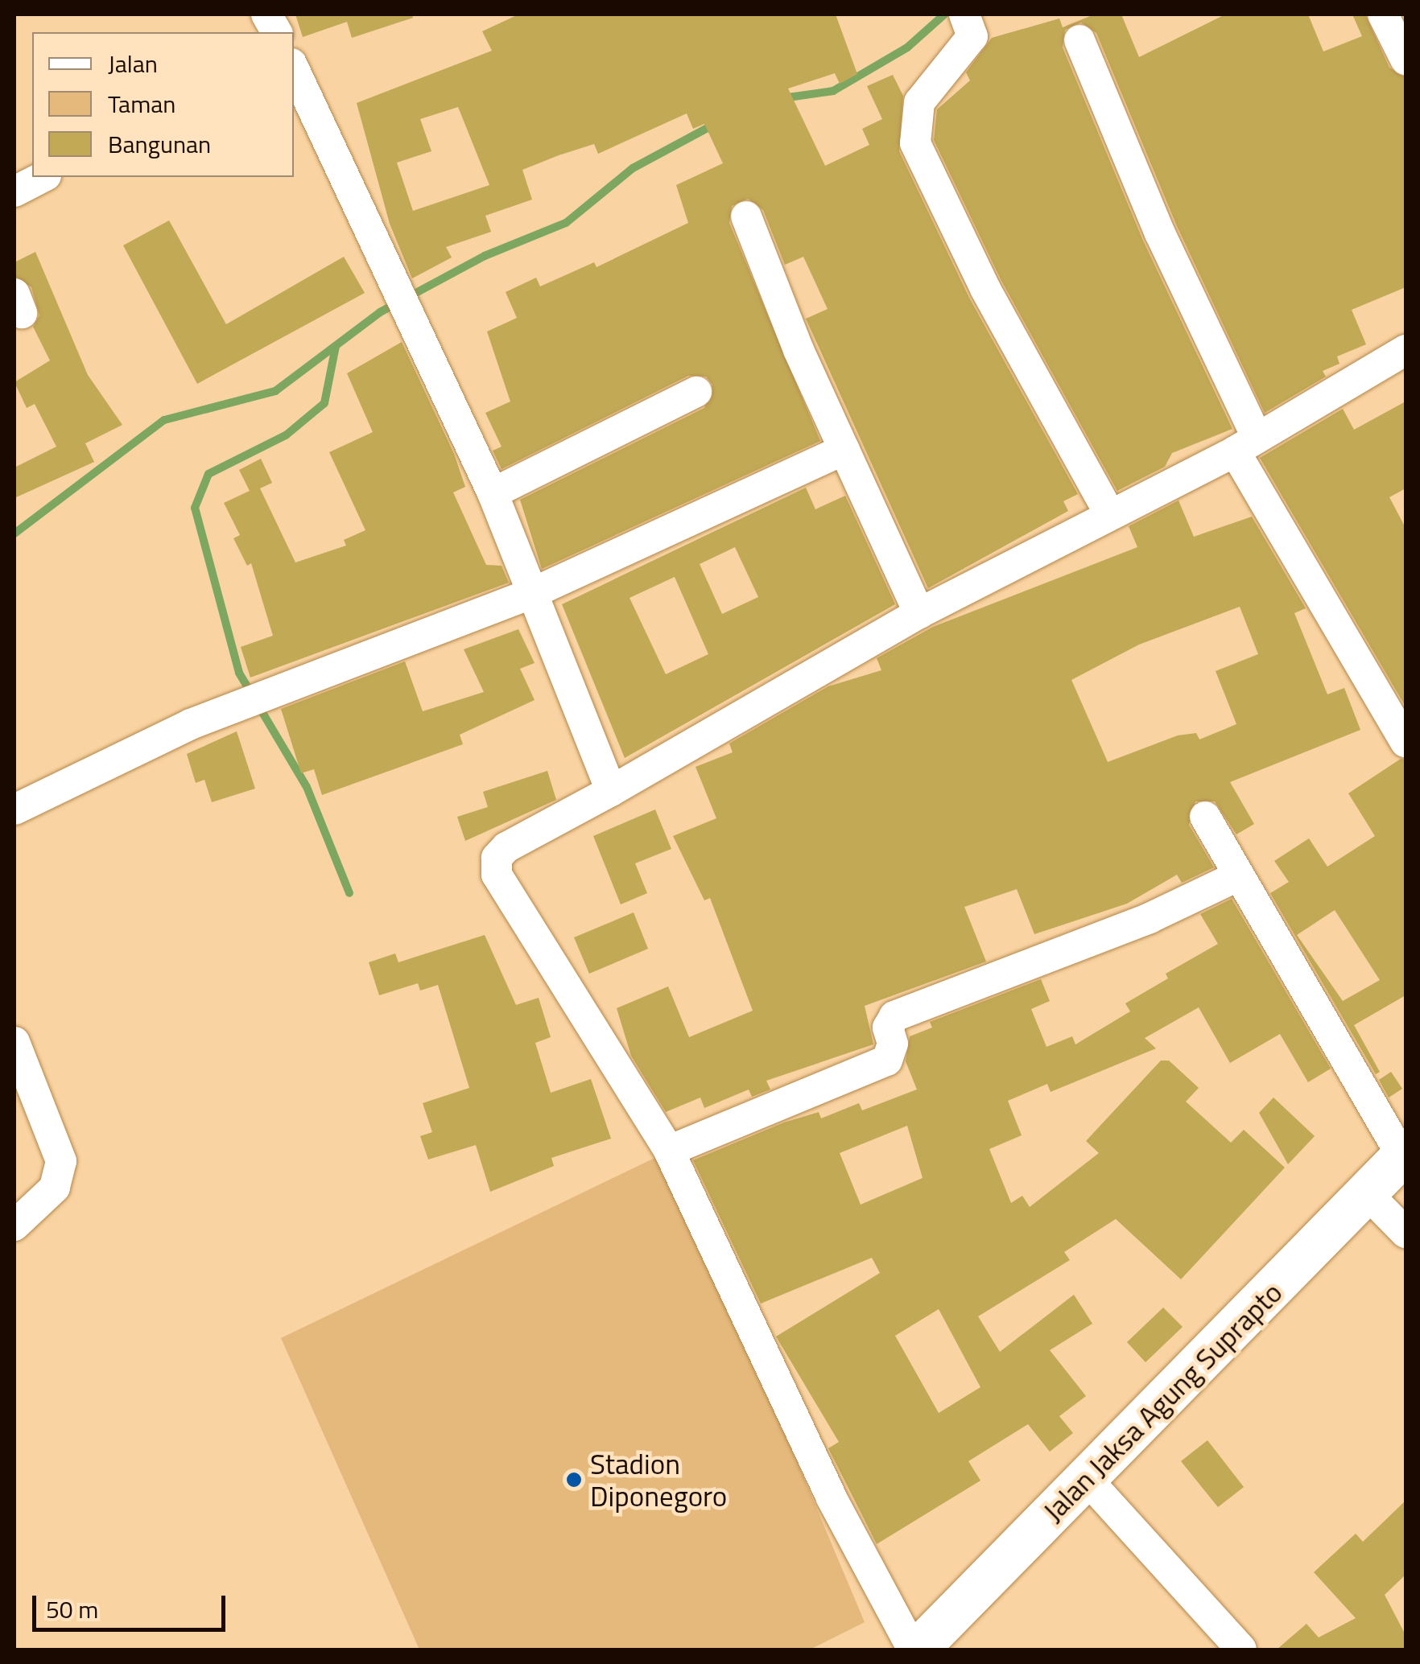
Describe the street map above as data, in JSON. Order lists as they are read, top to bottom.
{
  "streets": {
    "main road": ["Jalan Jaksa Agung Suprapto"]
  },
  "places": ["Stadion Diponegoro"],
  "legend": ["Jalan", "Taman", "Bangunan"],
  "scale_bar": "50 m"
}
